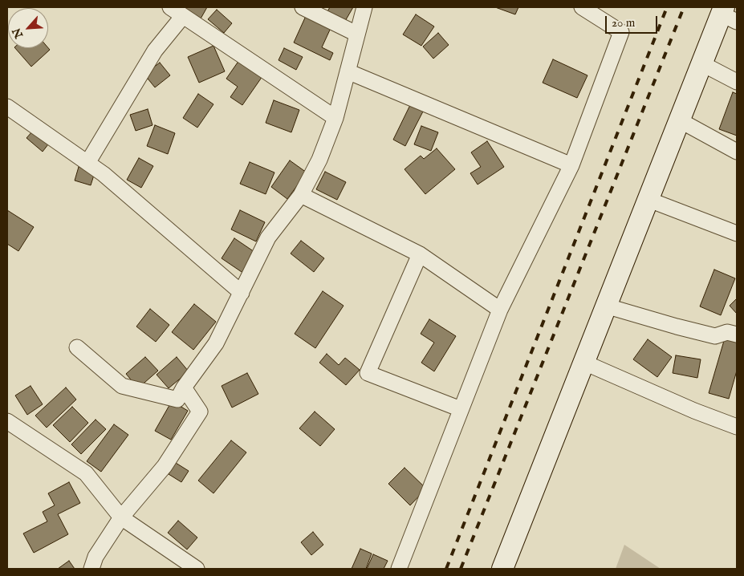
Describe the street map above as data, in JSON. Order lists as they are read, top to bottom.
{
  "scale_bar": "20 m",
  "north": "bottom left"
}
